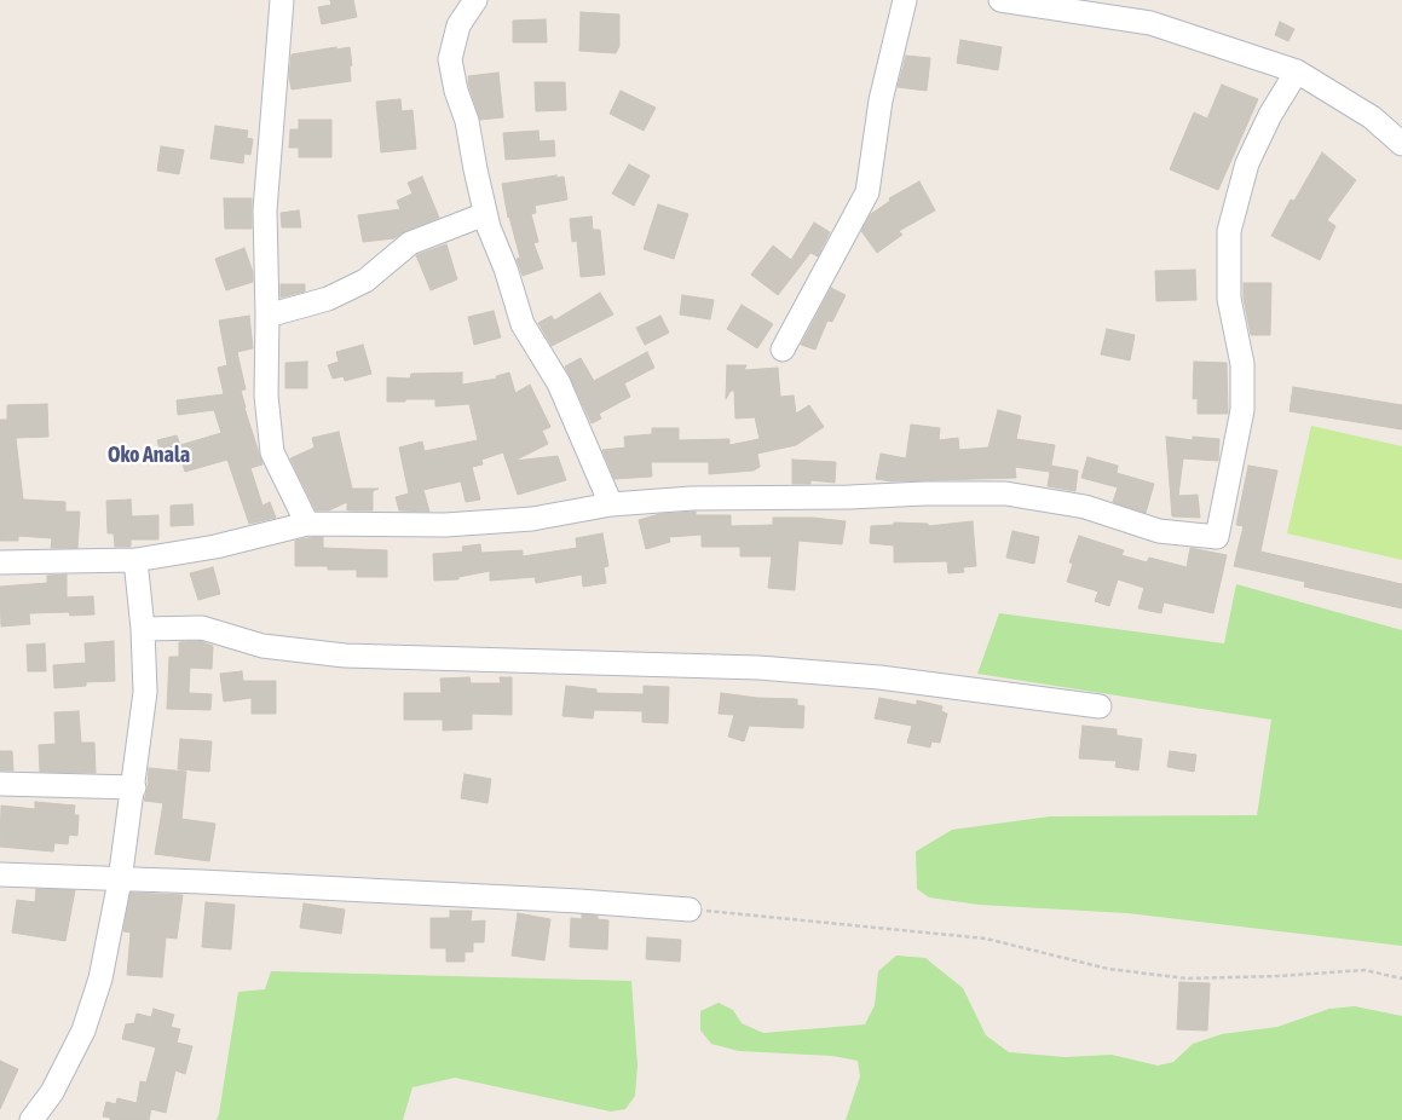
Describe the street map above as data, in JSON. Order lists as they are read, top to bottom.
{
  "districts": ["Oko Anala"]
}
